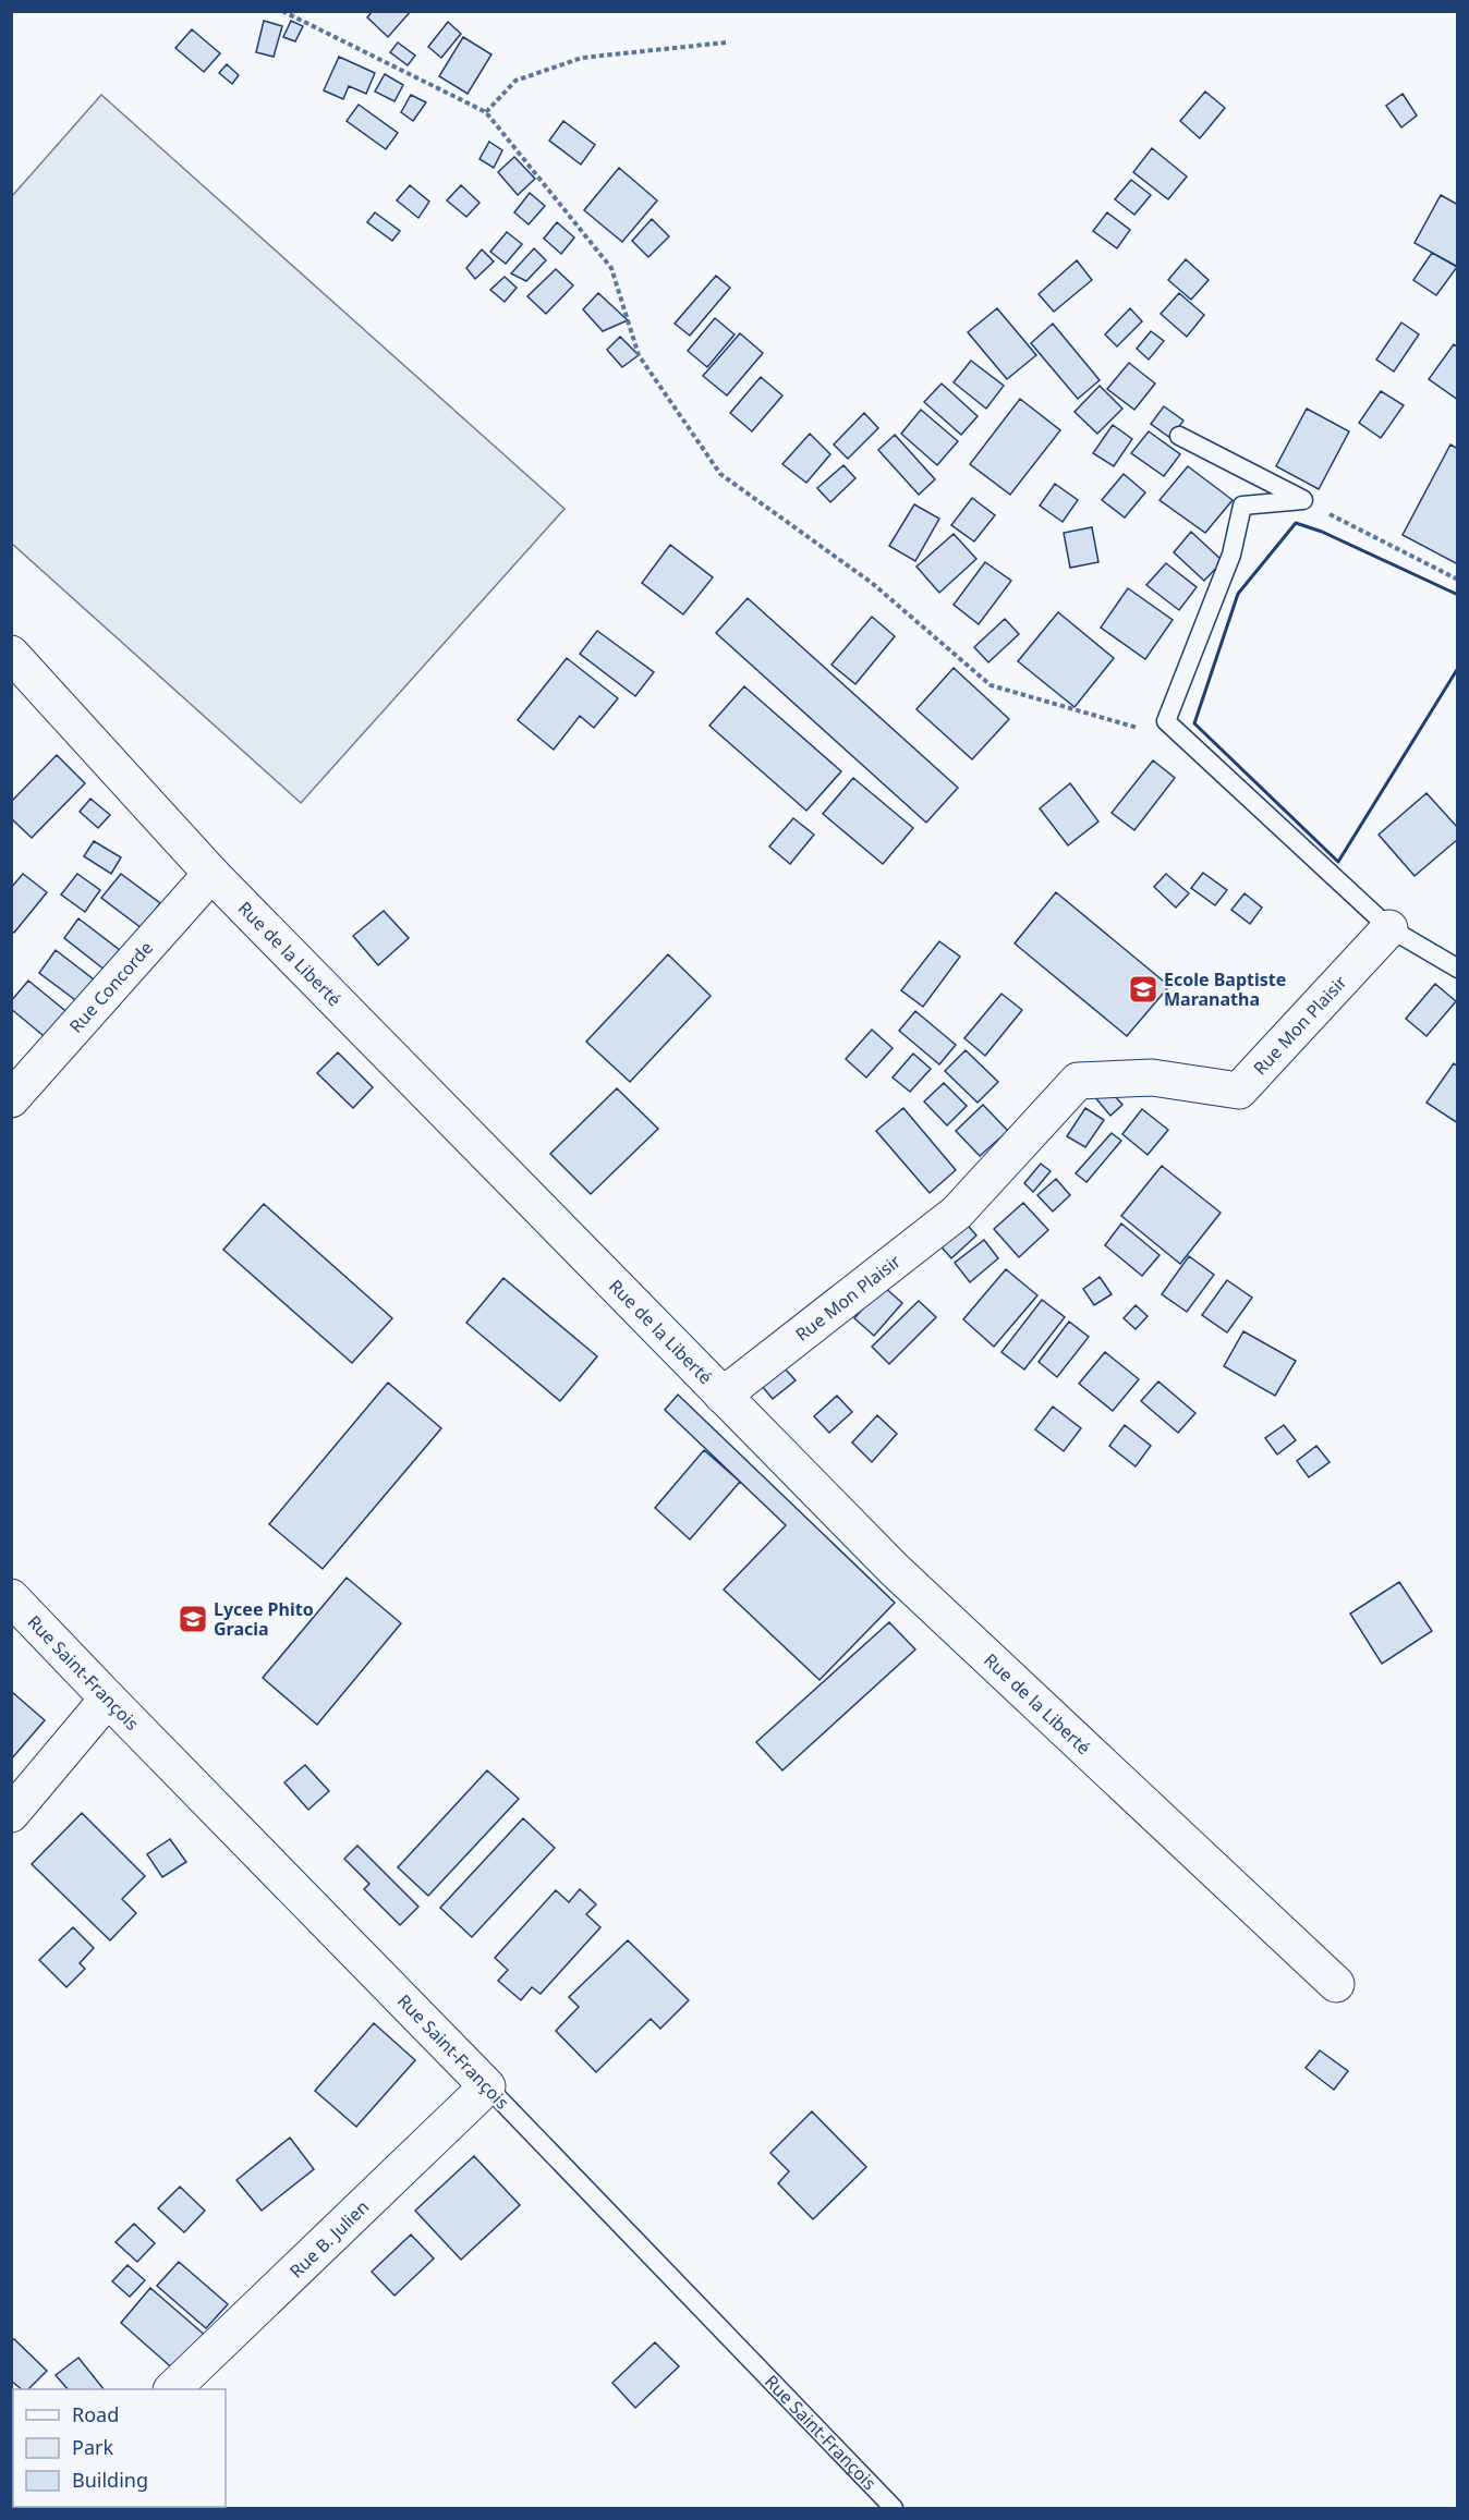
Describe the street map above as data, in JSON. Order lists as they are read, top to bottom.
{
  "streets": {
    "street": [
      "Rue de la Liberté",
      "Rue Concorde",
      "Rue Mon Plaisir",
      "Rue Saint-François",
      "Rue B. Julien"
    ]
  },
  "crossings": [
    ["Rue de la Liberté", "Rue Concorde"],
    ["Rue de la Liberté", "Rue Mon Plaisir"],
    ["Rue Saint-François", "Rue B. Julien"]
  ],
  "places": {
    "school or university": ["Ecole Baptiste Maranatha", "Lycee Phito Gracia"]
  },
  "legend": ["Road", "Park", "Building"]
}
